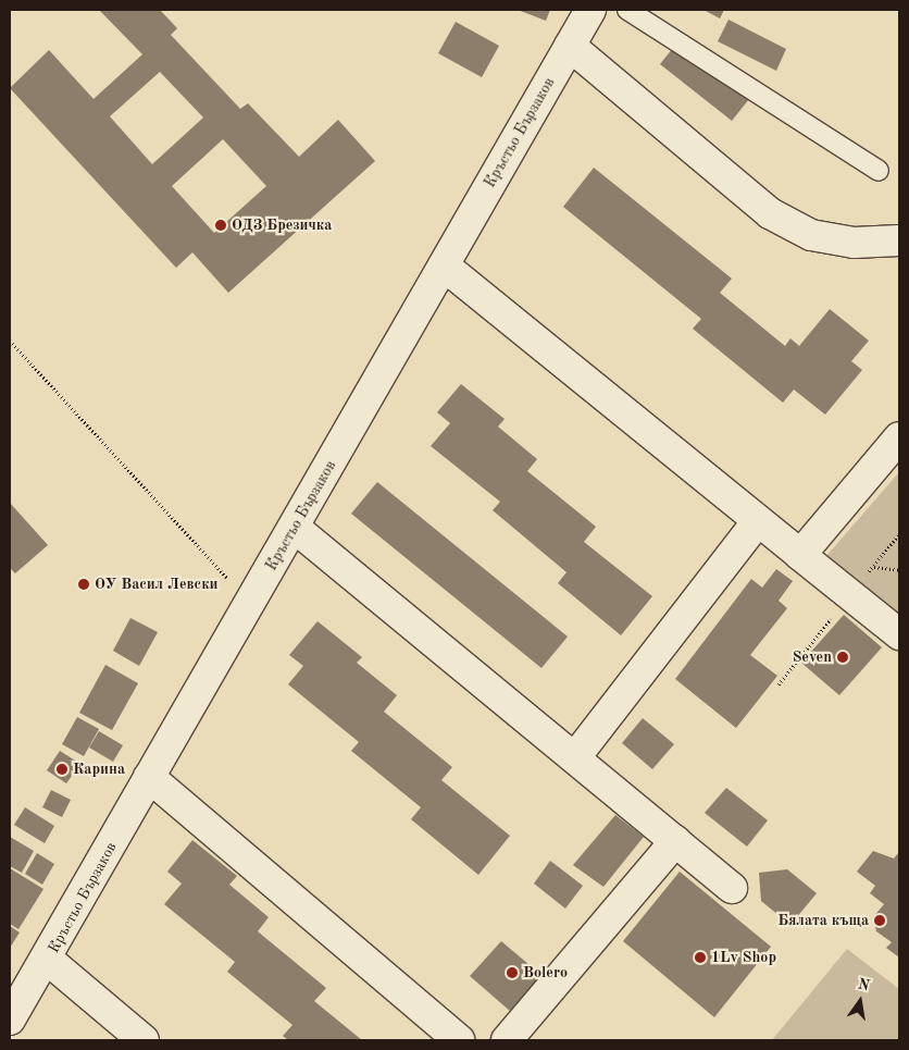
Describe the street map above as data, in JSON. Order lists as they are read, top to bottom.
{
  "streets": {
    "street": ["Кръстьо Бързаков"]
  },
  "places": [
    "ОДЗ Брезичка",
    "ОУ Васил Левски",
    "Seven",
    "Карина",
    "Бялата къща",
    "1Lv Shop",
    "Bolero"
  ],
  "north": "top"
}
